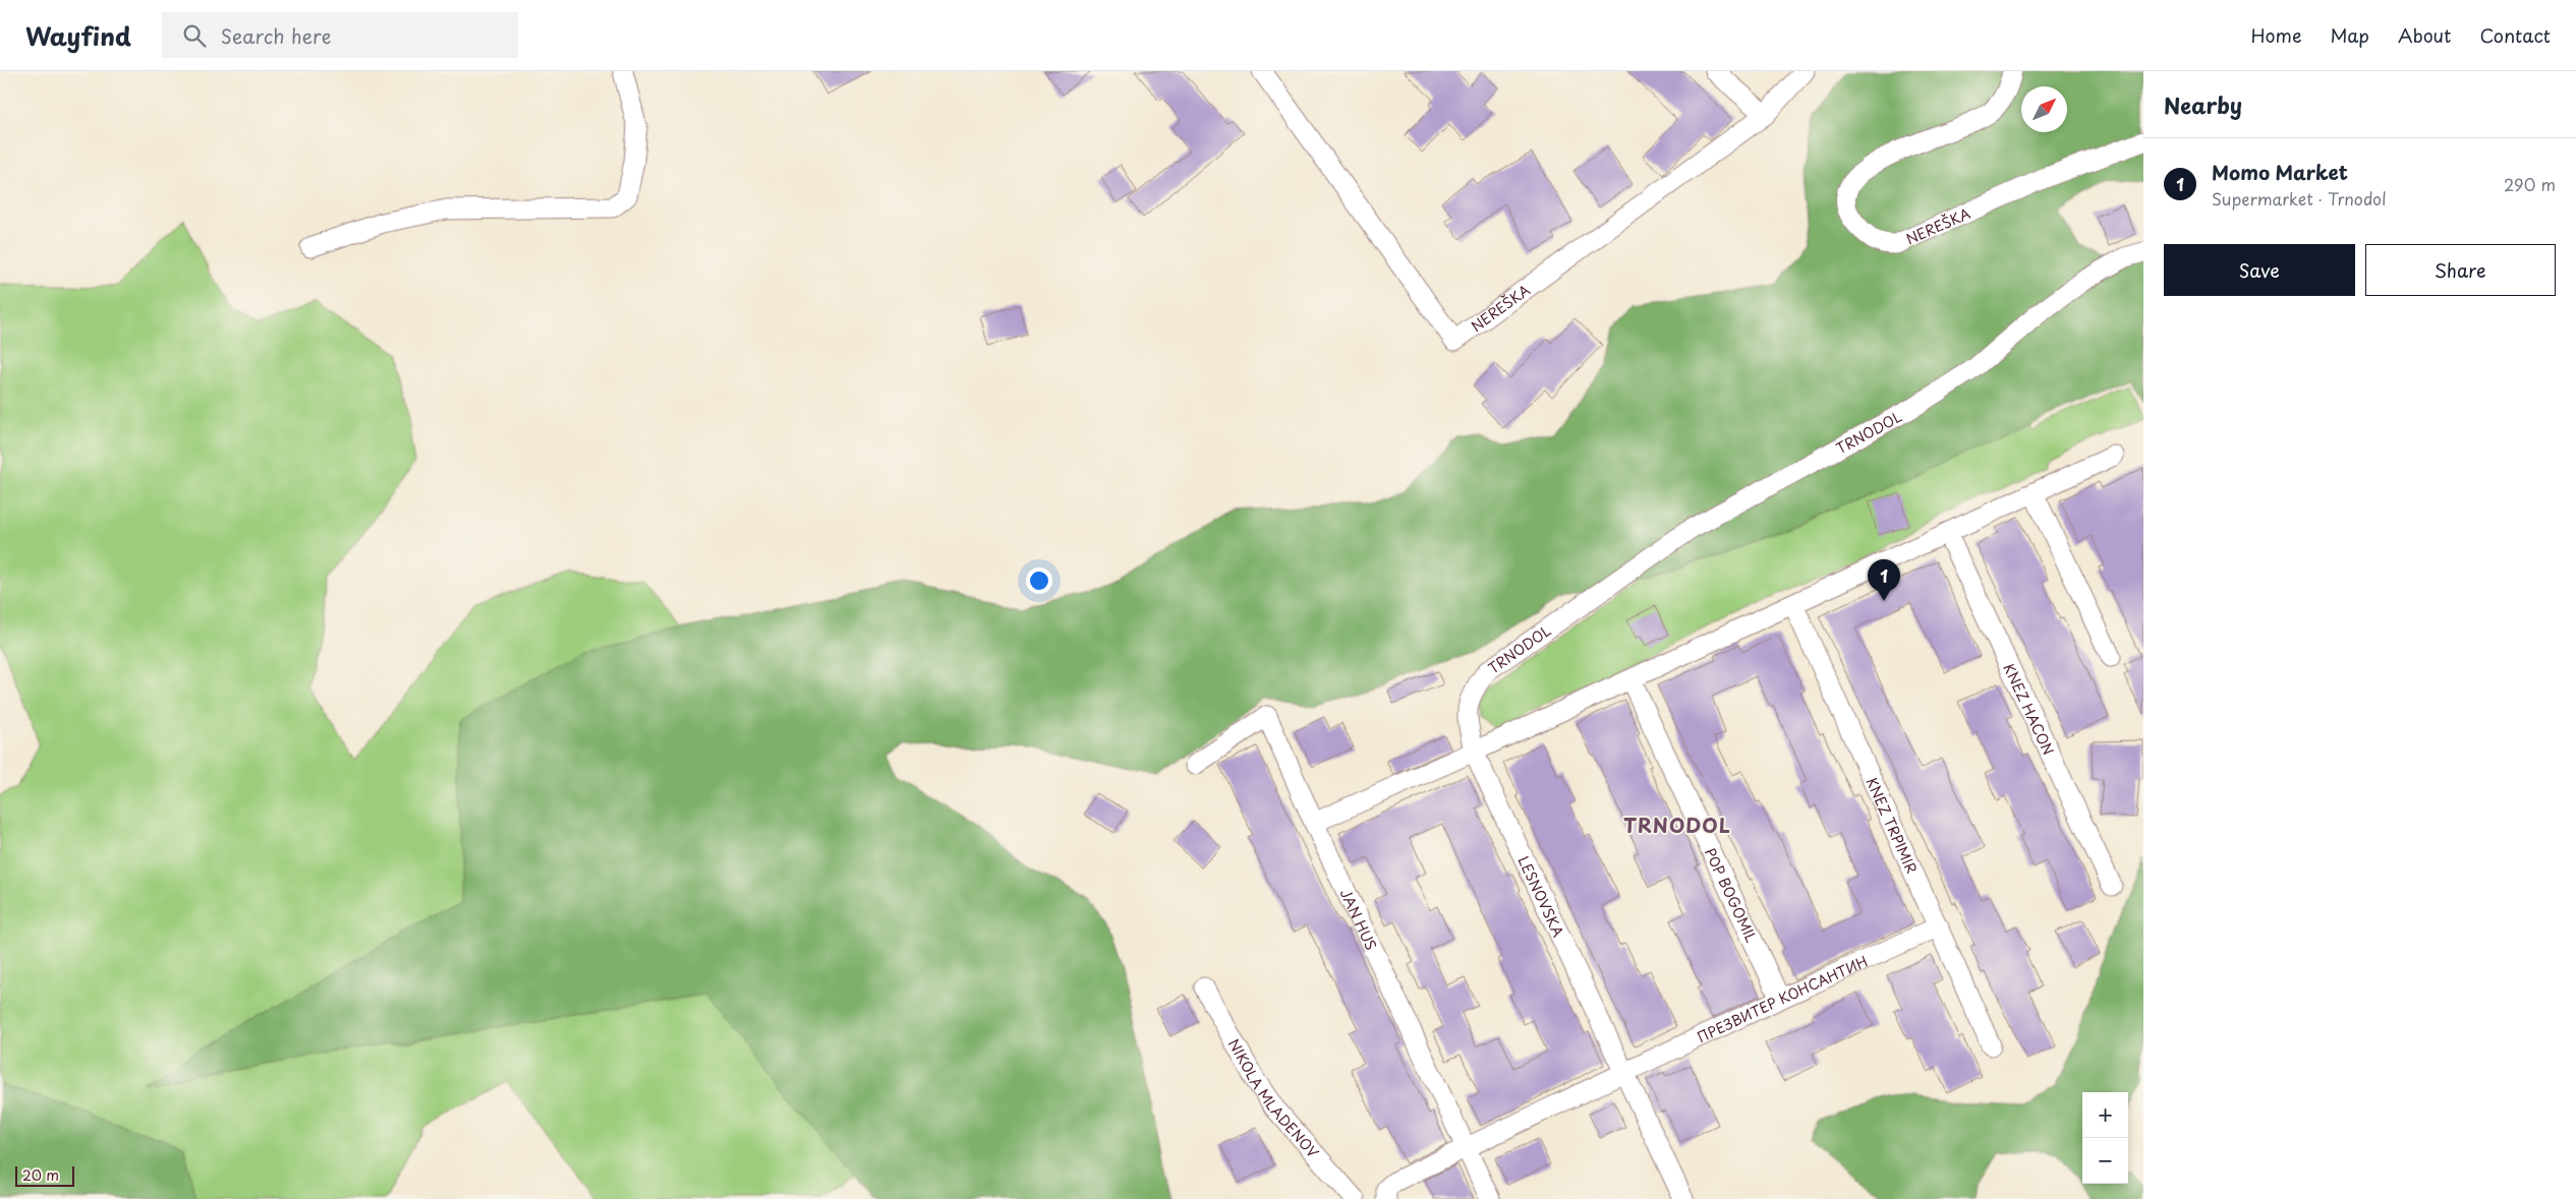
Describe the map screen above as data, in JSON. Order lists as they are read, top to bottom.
{
  "streets": {
    "street": [
      "NEREŠKA",
      "TRNODOL",
      "KNEZ HACON",
      "KNEZ TRPIMIR",
      "POP BOGOMIL",
      "LESNOVSKA",
      "JAN HUS",
      "ПРЕЗВИТЕР КОНСАНТИН",
      "NIKOLA MLADENOV"
    ]
  },
  "crossings": [
    ["TRNODOL", "LESNOVSKA"],
    ["KNEZ TRPIMIR", "ПРЕЗВИТЕР КОНСАНТИН"],
    ["POP BOGOMIL", "ПРЕЗВИТЕР КОНСАНТИН"],
    ["LESNOVSKA", "ПРЕЗВИТЕР КОНСАНТИН"],
    ["JAN HUS", "ПРЕЗВИТЕР КОНСАНТИН"]
  ],
  "districts": ["TRNODOL"],
  "scale_bar": "20 m",
  "north": "top right",
  "page": {
    "header": "Wayfind",
    "search": "Search here",
    "nav": [
      "Home",
      "Map",
      "About",
      "Contact"
    ],
    "heading": "Nearby",
    "list": [
      {
        "mark": "1",
        "name": "Momo Market",
        "note": "Supermarket · Trnodol",
        "value": "290 m"
      }
    ],
    "buttons": ["Save", "Share"],
    "pins": "1",
    "map_buttons": ["+", "−"],
    "scale": "20 m"
  }
}
